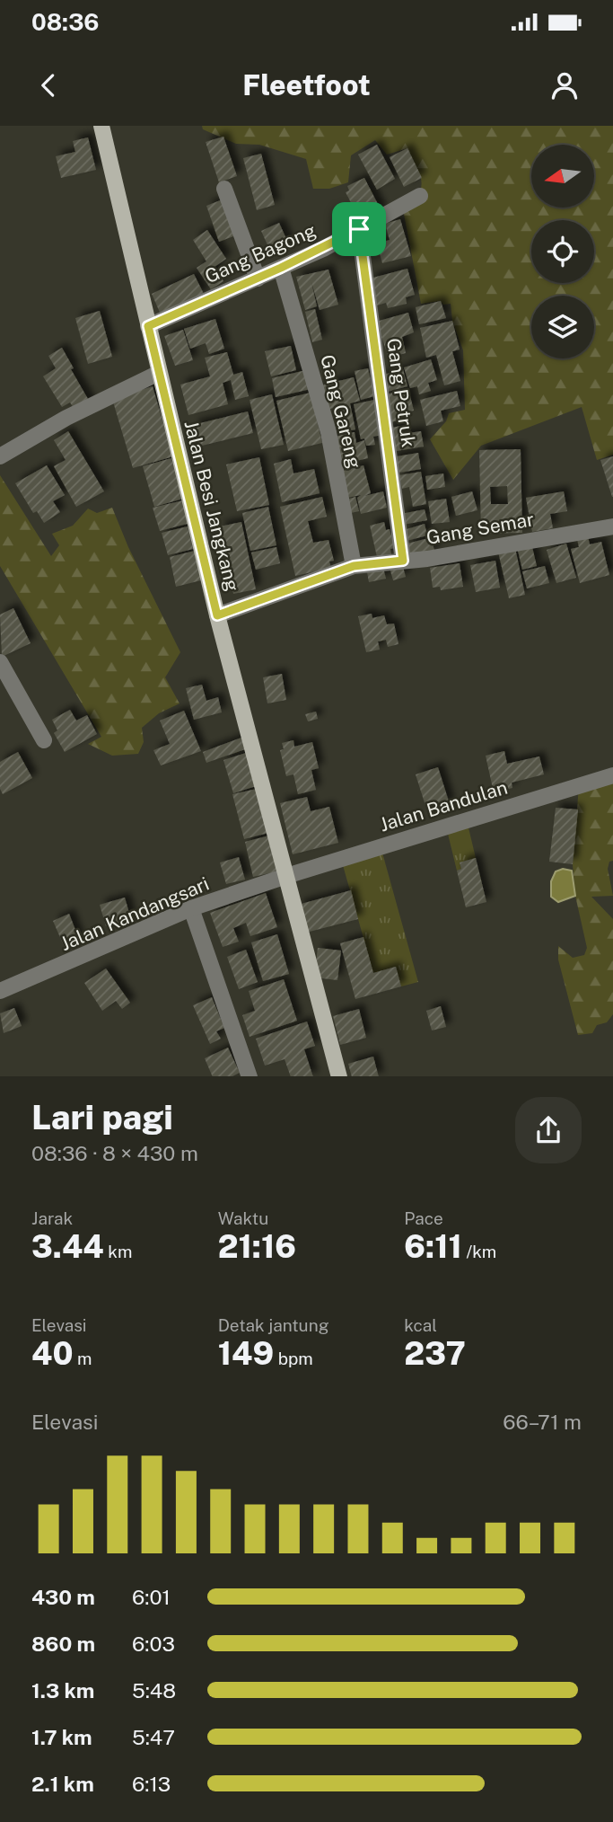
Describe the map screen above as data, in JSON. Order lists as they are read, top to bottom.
{
  "streets": {
    "main road": ["Jalan Besi Jangkang"],
    "street": [
      "Gang Bagong",
      "Gang Petruk",
      "Gang Gareng",
      "Gang Semar",
      "Jalan Bandulan",
      "Jalan Kandangsari"
    ]
  },
  "crossings": [
    ["Gang Bagong", "Gang Petruk"],
    ["Gang Bagong", "Gang Gareng"],
    ["Gang Bagong", "Jalan Besi Jangkang"],
    ["Gang Petruk", "Gang Semar"],
    ["Gang Gareng", "Gang Semar"],
    ["Jalan Besi Jangkang", "Gang Semar"],
    ["Jalan Besi Jangkang", "Jalan Bandulan"],
    ["Jalan Besi Jangkang", "Jalan Kandangsari"],
    ["Jalan Bandulan", "Jalan Kandangsari"]
  ],
  "north": "left",
  "page": {
    "status": "08:36",
    "header": "Fleetfoot",
    "heading": ["Lari pagi", "08:36 · 8 × 430 m"],
    "stats": [
      ["Jarak", "3.44 km"],
      ["Waktu", "21:16"],
      ["Pace", "6:11 /km"],
      ["Elevasi", "40 m"],
      ["Detak jantung", "149 bpm"],
      ["kcal", "237"]
    ],
    "chart": ["Elevasi", "66–71 m"],
    "list": [
      {
        "name": "430 m",
        "note": "6:01"
      },
      {
        "name": "860 m",
        "note": "6:03"
      },
      {
        "name": "1.3 km",
        "note": "5:48"
      },
      {
        "name": "1.7 km",
        "note": "5:47"
      },
      {
        "name": "2.1 km",
        "note": "6:13"
      }
    ]
  }
}
